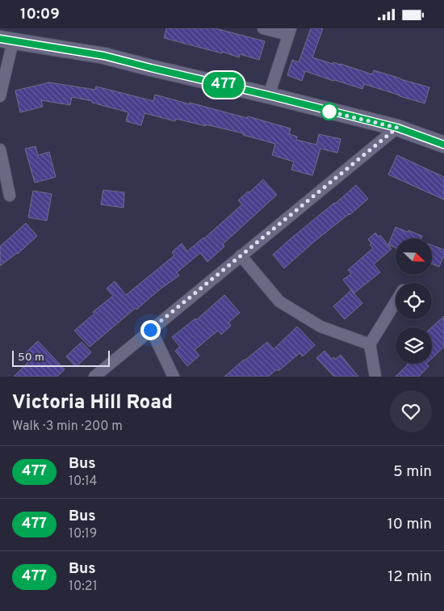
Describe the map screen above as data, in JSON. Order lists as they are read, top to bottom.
{
  "lines": ["bus line 477"],
  "scale_bar": "50 m",
  "north": "bottom right",
  "page": {
    "status": "10:09",
    "on_map": "477",
    "scale": "50 m",
    "heading": ["Victoria Hill Road", "Walk · 3 min · 200 m"],
    "list": [
      {
        "mark": "477",
        "name": "Bus",
        "note": "10:14",
        "value": "5 min"
      },
      {
        "mark": "477",
        "name": "Bus",
        "note": "10:19",
        "value": "10 min"
      },
      {
        "mark": "477",
        "name": "Bus",
        "note": "10:21",
        "value": "12 min"
      }
    ]
  }
}
